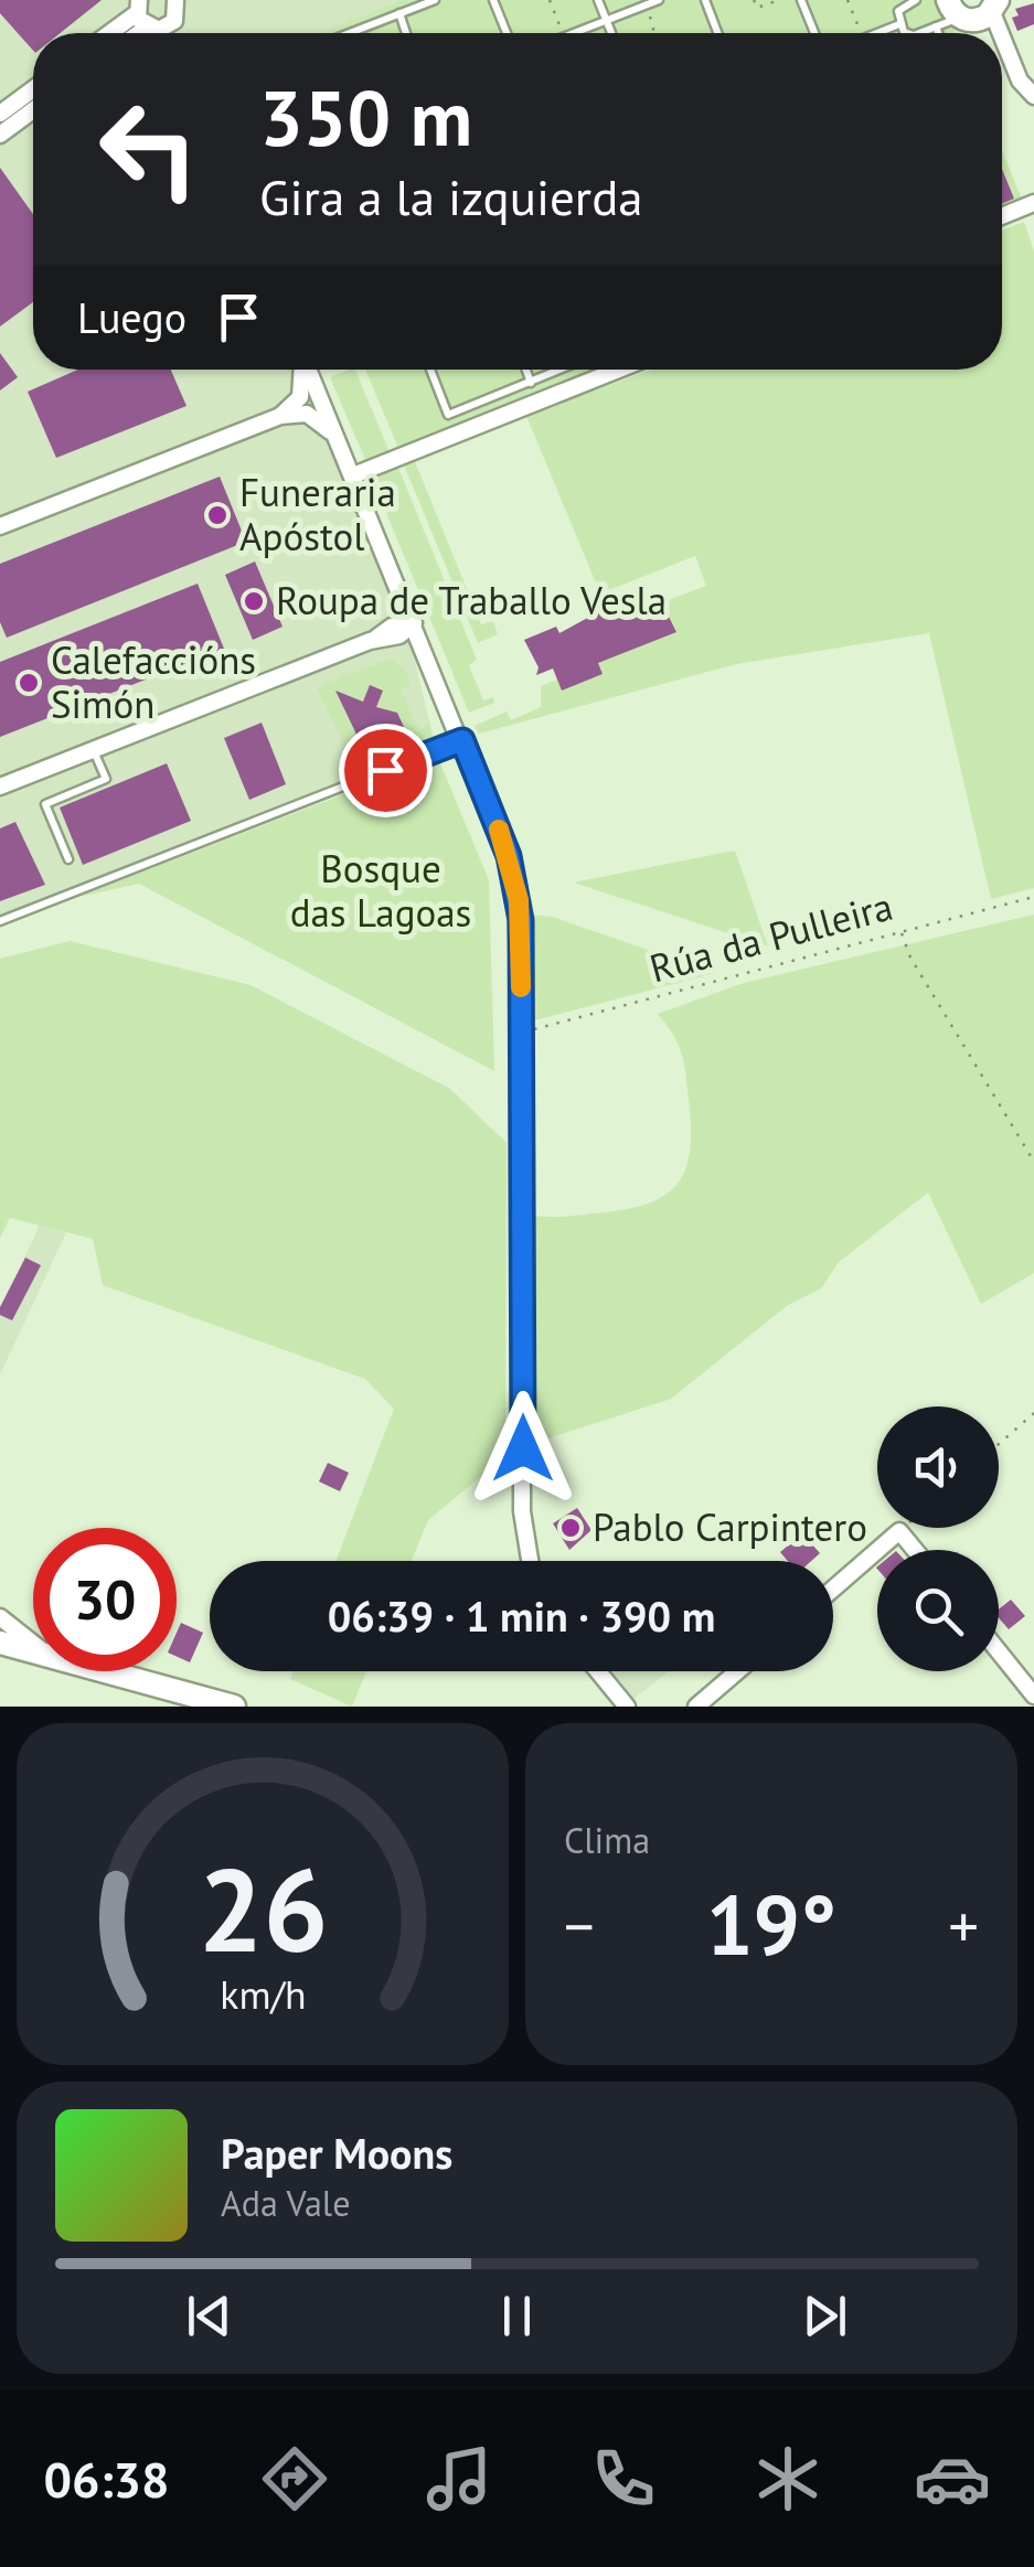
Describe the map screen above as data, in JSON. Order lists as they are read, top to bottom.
{
  "streets": {
    "path": ["Rúa da Pulleira"]
  },
  "parks": ["Bosque das Lagoas"],
  "places": [
    "Funeraria Apóstol",
    "Roupa de Traballo Vesla",
    "Calefaccións Simón",
    "Pablo Carpintero"
  ],
  "page": {
    "turn": ["350 m", "Gira a la izquierda"],
    "then": "Luego",
    "limit": "30",
    "trip": "06:39 · 1 min · 390 m",
    "tile": "Clima",
    "heat": ["−", "19°", "+"],
    "song": ["Paper Moons", "Ada Vale"],
    "tabs": "06:38",
    "gauge": ["26", "km/h"]
  }
}
